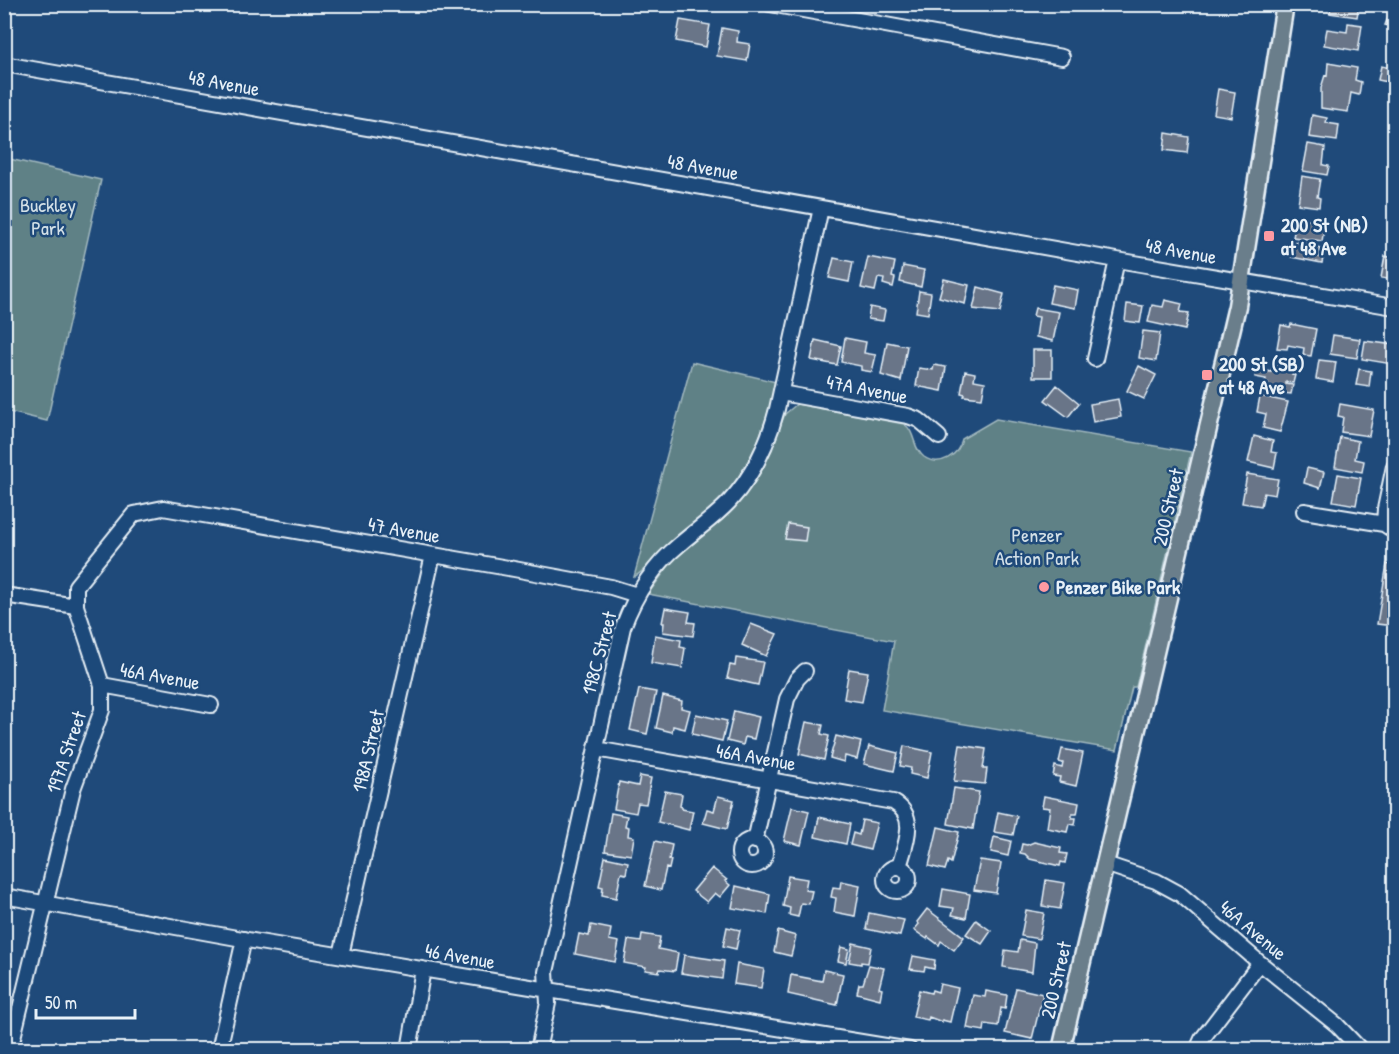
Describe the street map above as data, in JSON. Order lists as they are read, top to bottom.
{
  "streets": {
    "main road": ["200 Street"],
    "street": [
      "48 Avenue",
      "47A Avenue",
      "47 Avenue",
      "198C Street",
      "46A Avenue",
      "198A Street",
      "197A Street",
      "46 Avenue"
    ]
  },
  "crossings": [
    ["48 Avenue", "200 Street"],
    ["48 Avenue", "198C Street"],
    ["47A Avenue", "198C Street"],
    ["200 Street", "46A Avenue"],
    ["47 Avenue", "198C Street"],
    ["47 Avenue", "198A Street"],
    ["47 Avenue", "197A Street"],
    ["198C Street", "46A Avenue"],
    ["198C Street", "46 Avenue"],
    ["46A Avenue", "197A Street"],
    ["198A Street", "46 Avenue"],
    ["197A Street", "46 Avenue"]
  ],
  "parks": ["Buckley Park", "Penzer Action Park"],
  "places": {
    "transit": ["200 St (NB) at 48 Ave", "200 St (SB) at 48 Ave"],
    "other": ["Penzer Bike Park"]
  },
  "scale_bar": "50 m"
}
